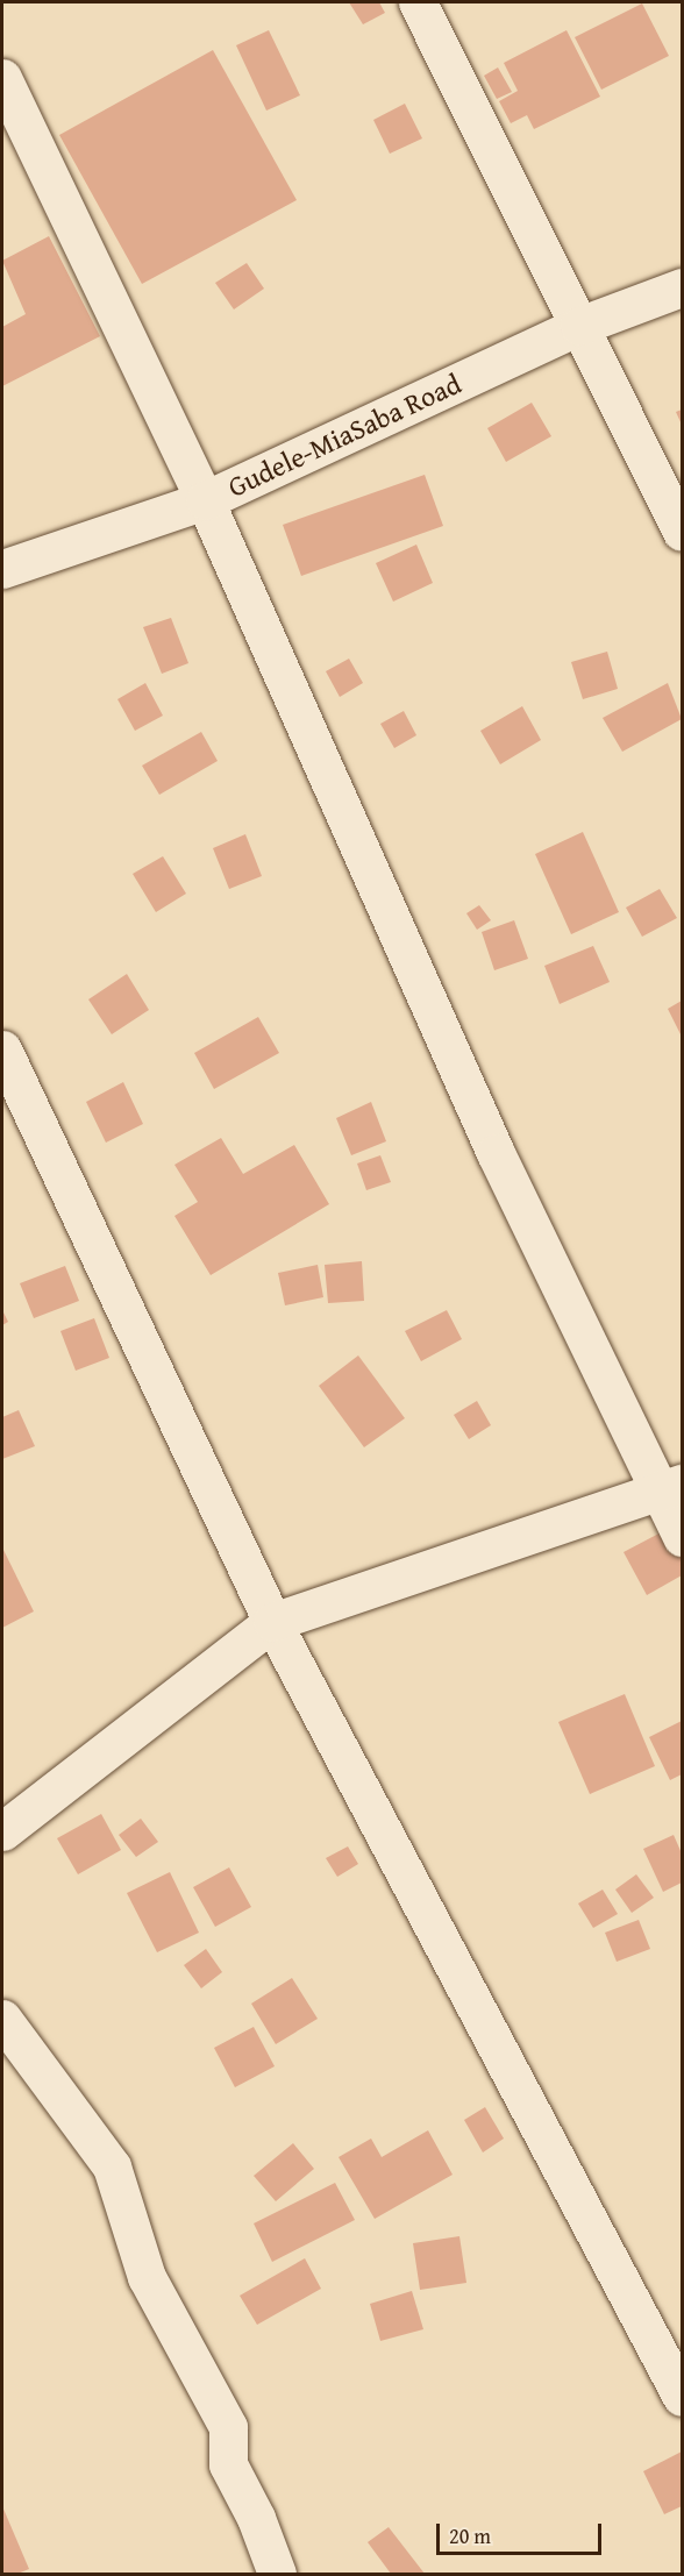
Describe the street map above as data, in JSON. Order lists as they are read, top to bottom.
{
  "streets": {
    "street": ["Gudele-MiaSaba Road"]
  },
  "scale_bar": "20 m"
}
